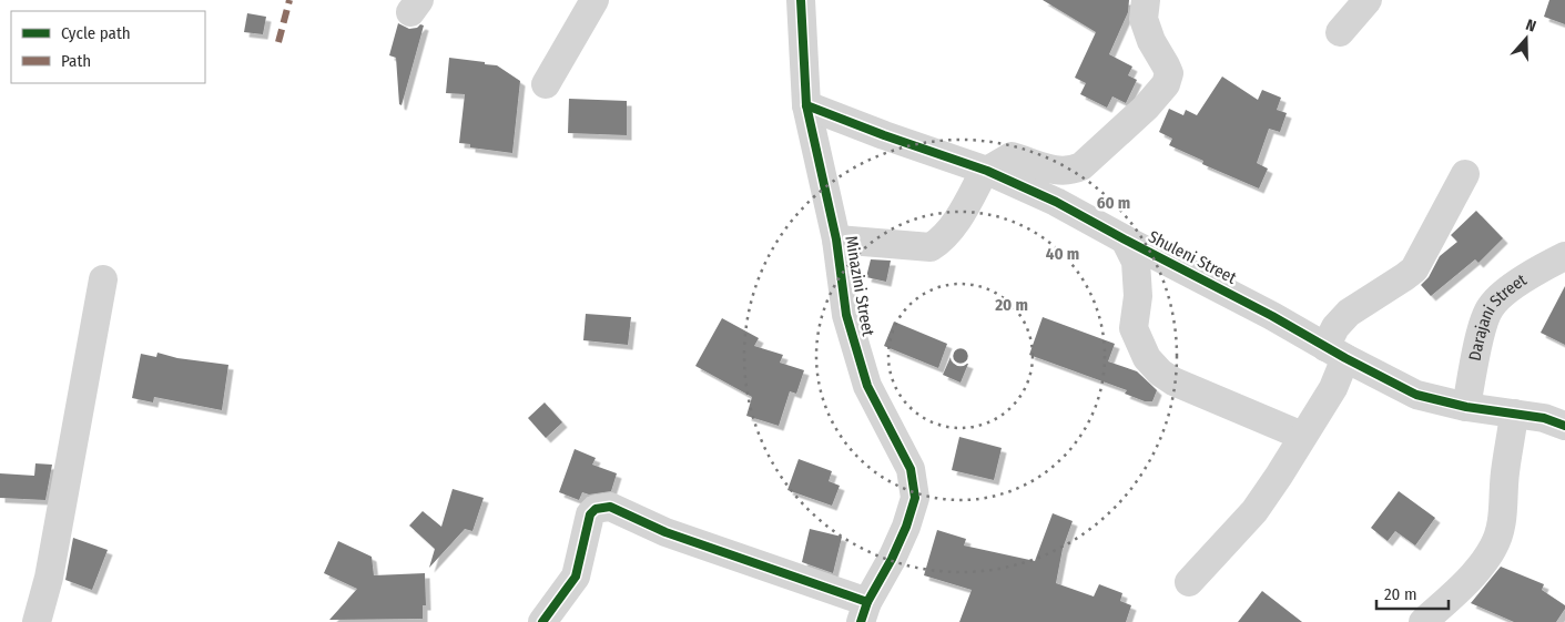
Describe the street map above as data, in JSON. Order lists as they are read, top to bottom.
{
  "streets": {
    "street": ["Shuleni Street", "Minazini Street", "Darajani Street"]
  },
  "crossings": [
    ["Shuleni Street", "Minazini Street"],
    ["Shuleni Street", "Darajani Street"]
  ],
  "legend": ["Cycle path", "Path"],
  "scale_bar": "20 m",
  "north": "top",
  "rings": ["60 m", "40 m", "20 m"]
}
